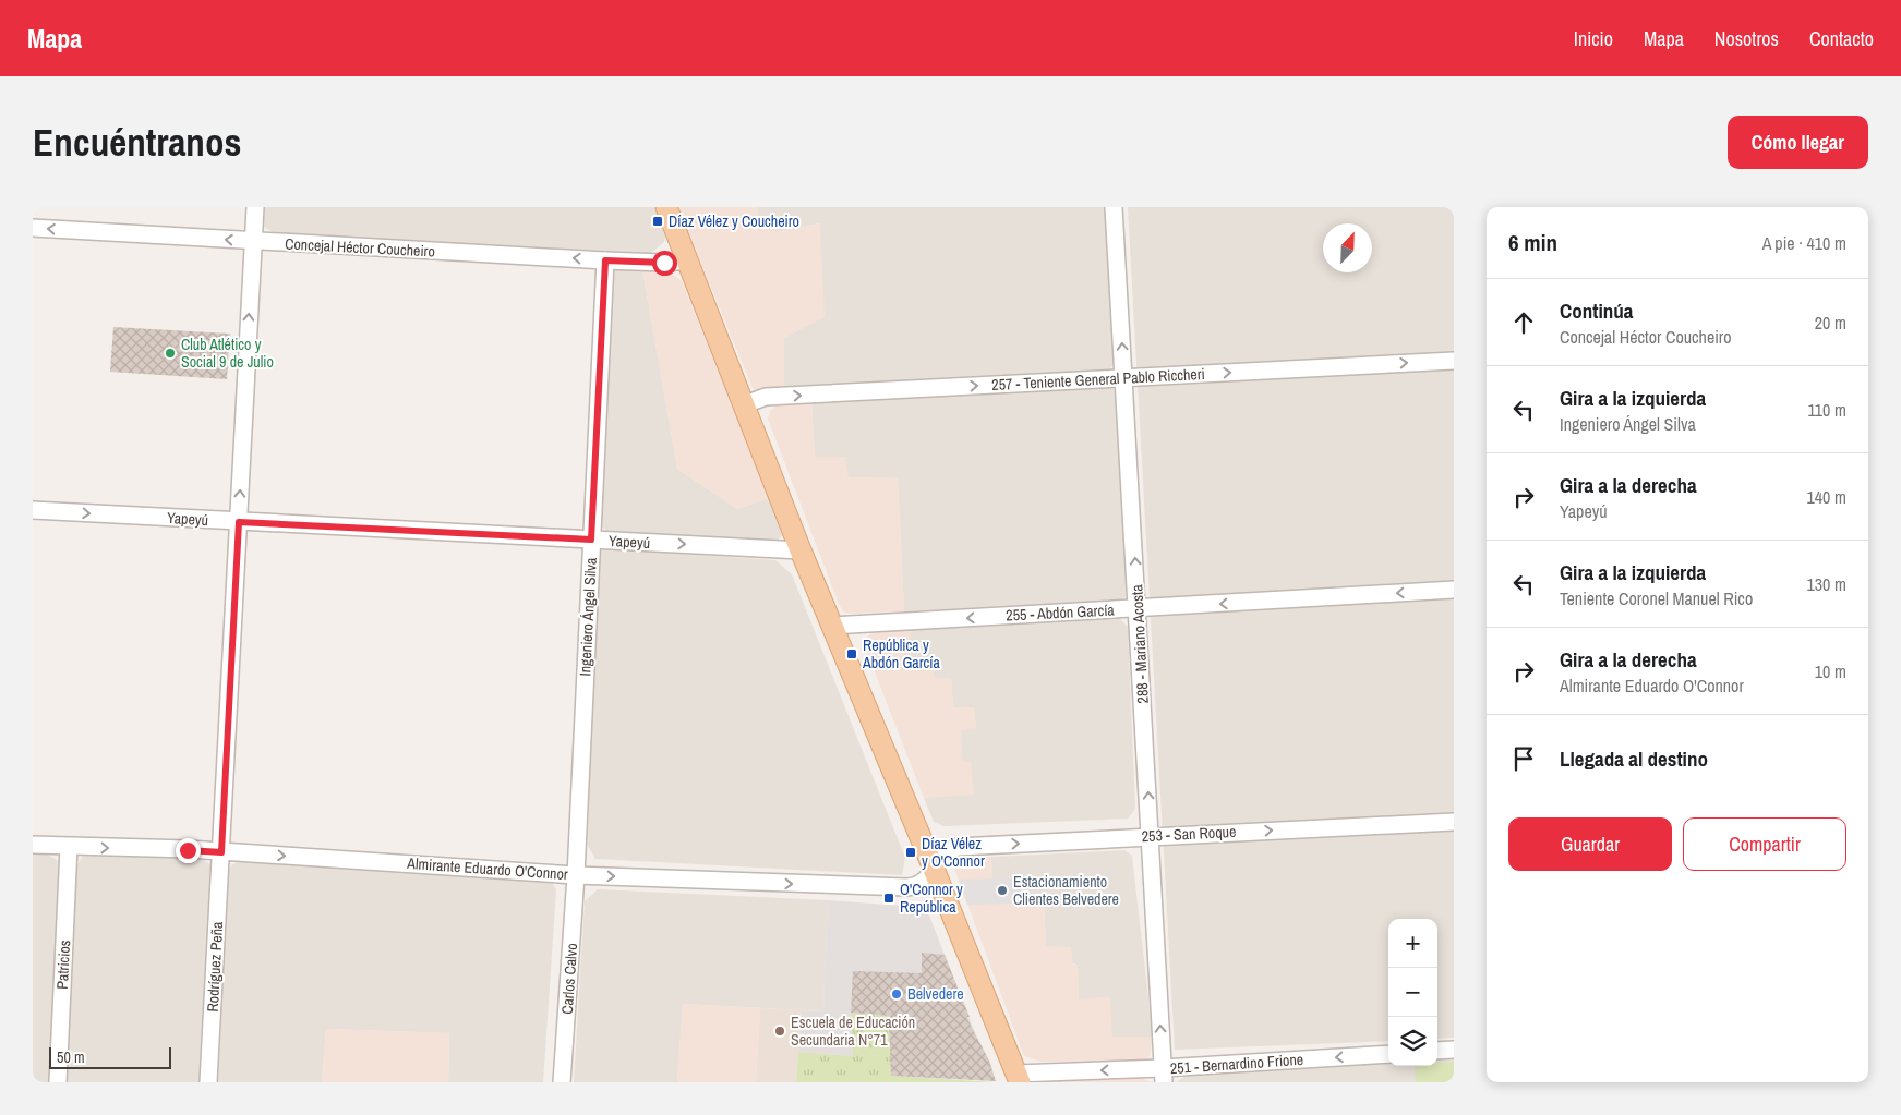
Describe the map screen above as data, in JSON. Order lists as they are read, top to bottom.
{
  "streets": {
    "street": [
      "Concejal Héctor Coucheiro",
      "257 - Teniente General Pablo Riccheri",
      "Yapeyú",
      "255 - Abdón García",
      "Ingeniero Ángel Silva",
      "288 - Mariano Acosta",
      "253 - San Roque",
      "Almirante Eduardo O'Connor",
      "Patricios",
      "Rodríguez Peña",
      "Carlos Calvo",
      "251 - Bernardino Frione"
    ]
  },
  "crossings": [
    ["Concejal Héctor Coucheiro", "Ingeniero Ángel Silva"],
    ["Concejal Héctor Coucheiro", "Rodríguez Peña"],
    ["257 - Teniente General Pablo Riccheri", "288 - Mariano Acosta"],
    ["Yapeyú", "Ingeniero Ángel Silva"],
    ["Yapeyú", "Rodríguez Peña"],
    ["255 - Abdón García", "288 - Mariano Acosta"],
    ["Ingeniero Ángel Silva", "Almirante Eduardo O'Connor"],
    ["Ingeniero Ángel Silva", "Carlos Calvo"],
    ["288 - Mariano Acosta", "253 - San Roque"],
    ["288 - Mariano Acosta", "251 - Bernardino Frione"],
    ["253 - San Roque", "Almirante Eduardo O'Connor"],
    ["Almirante Eduardo O'Connor", "Patricios"],
    ["Almirante Eduardo O'Connor", "Rodríguez Peña"],
    ["Almirante Eduardo O'Connor", "Carlos Calvo"]
  ],
  "one_way": [
    "Concejal Héctor Coucheiro",
    "257 - Teniente General Pablo Riccheri",
    "Yapeyú",
    "255 - Abdón García",
    "288 - Mariano Acosta",
    "253 - San Roque",
    "Almirante Eduardo O'Connor",
    "251 - Bernardino Frione"
  ],
  "places": {
    "transit": [
      "Díaz Vélez y Coucheiro",
      "República y Abdón García",
      "Díaz Vélez y O'Connor",
      "O'Connor y República"
    ],
    "other": [
      "Club Atlético y Social 9 de Julio",
      "Estacionamiento Clientes Belvedere",
      "Belvedere",
      "Escuela de Educación Secundaria N°71"
    ]
  },
  "scale_bar": "50 m",
  "north": "top right",
  "page": {
    "header": "Mapa",
    "nav": [
      "Inicio",
      "Mapa",
      "Nosotros",
      "Contacto"
    ],
    "buttons": [
      "Cómo llegar",
      ["Guardar", "Compartir"]
    ],
    "title": "Encuéntranos",
    "heading": ["6 min", "A pie · 410 m"],
    "list": [
      ["Continúa", "Concejal Héctor Coucheiro", "20 m"],
      ["Gira a la izquierda", "Ingeniero Ángel Silva", "110 m"],
      ["Gira a la derecha", "Yapeyú", "140 m"],
      ["Gira a la izquierda", "Teniente Coronel Manuel Rico", "130 m"],
      ["Gira a la derecha", "Almirante Eduardo O'Connor", "10 m"],
      "Llegada al destino"
    ],
    "map_buttons": ["+", "−"],
    "scale": "50 m"
  }
}
